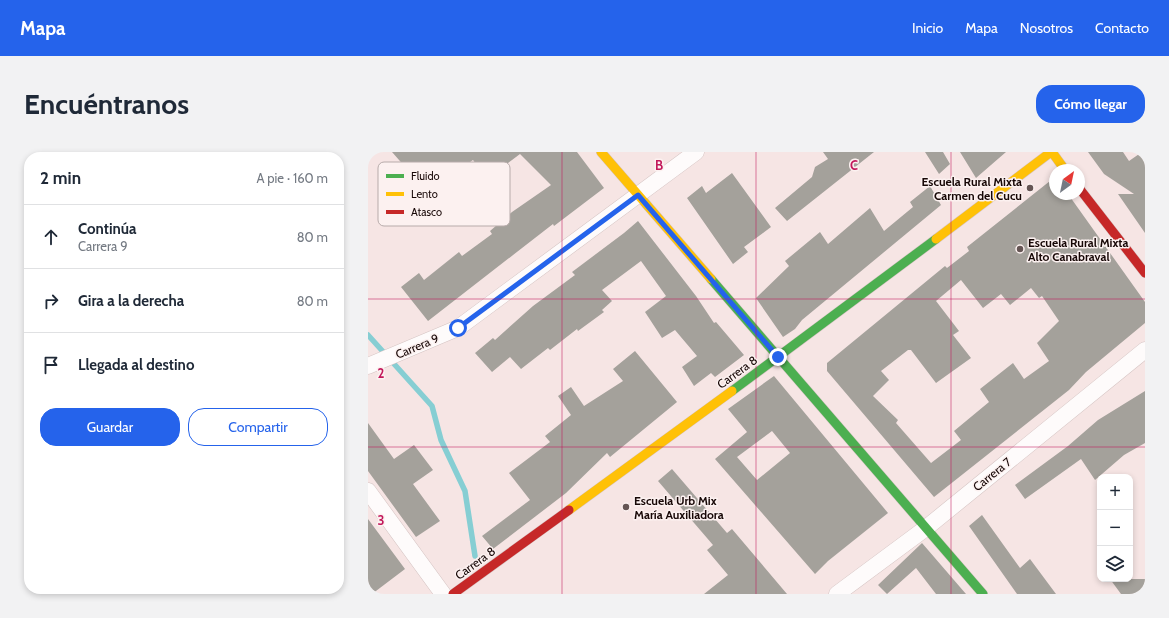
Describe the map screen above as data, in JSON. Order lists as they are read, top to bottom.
{
  "streets": {
    "street": ["Carrera 9", "Carrera 8", "Carrera 7"]
  },
  "places": ["Escuela Rural Mixta Carmen del Cucu", "Escuela Rural Mixta Alto Canabraval", "Escuela Urb Mix María Auxiliadora"],
  "legend": ["Fluido", "Lento", "Atasco"],
  "north": "top right",
  "page": {
    "header": "Mapa",
    "nav": [
      "Inicio",
      "Mapa",
      "Nosotros",
      "Contacto"
    ],
    "buttons": [
      "Cómo llegar",
      ["Guardar", "Compartir"]
    ],
    "title": "Encuéntranos",
    "heading": ["2 min", "A pie · 160 m"],
    "list": [
      ["Continúa", "Carrera 9", "80 m"],
      ["Gira a la derecha", "80 m"],
      "Llegada al destino"
    ],
    "map_buttons": ["+", "−"]
  },
  "grid": {
    "columns": ["B", "C"],
    "rows": ["2", "3"]
  }
}
